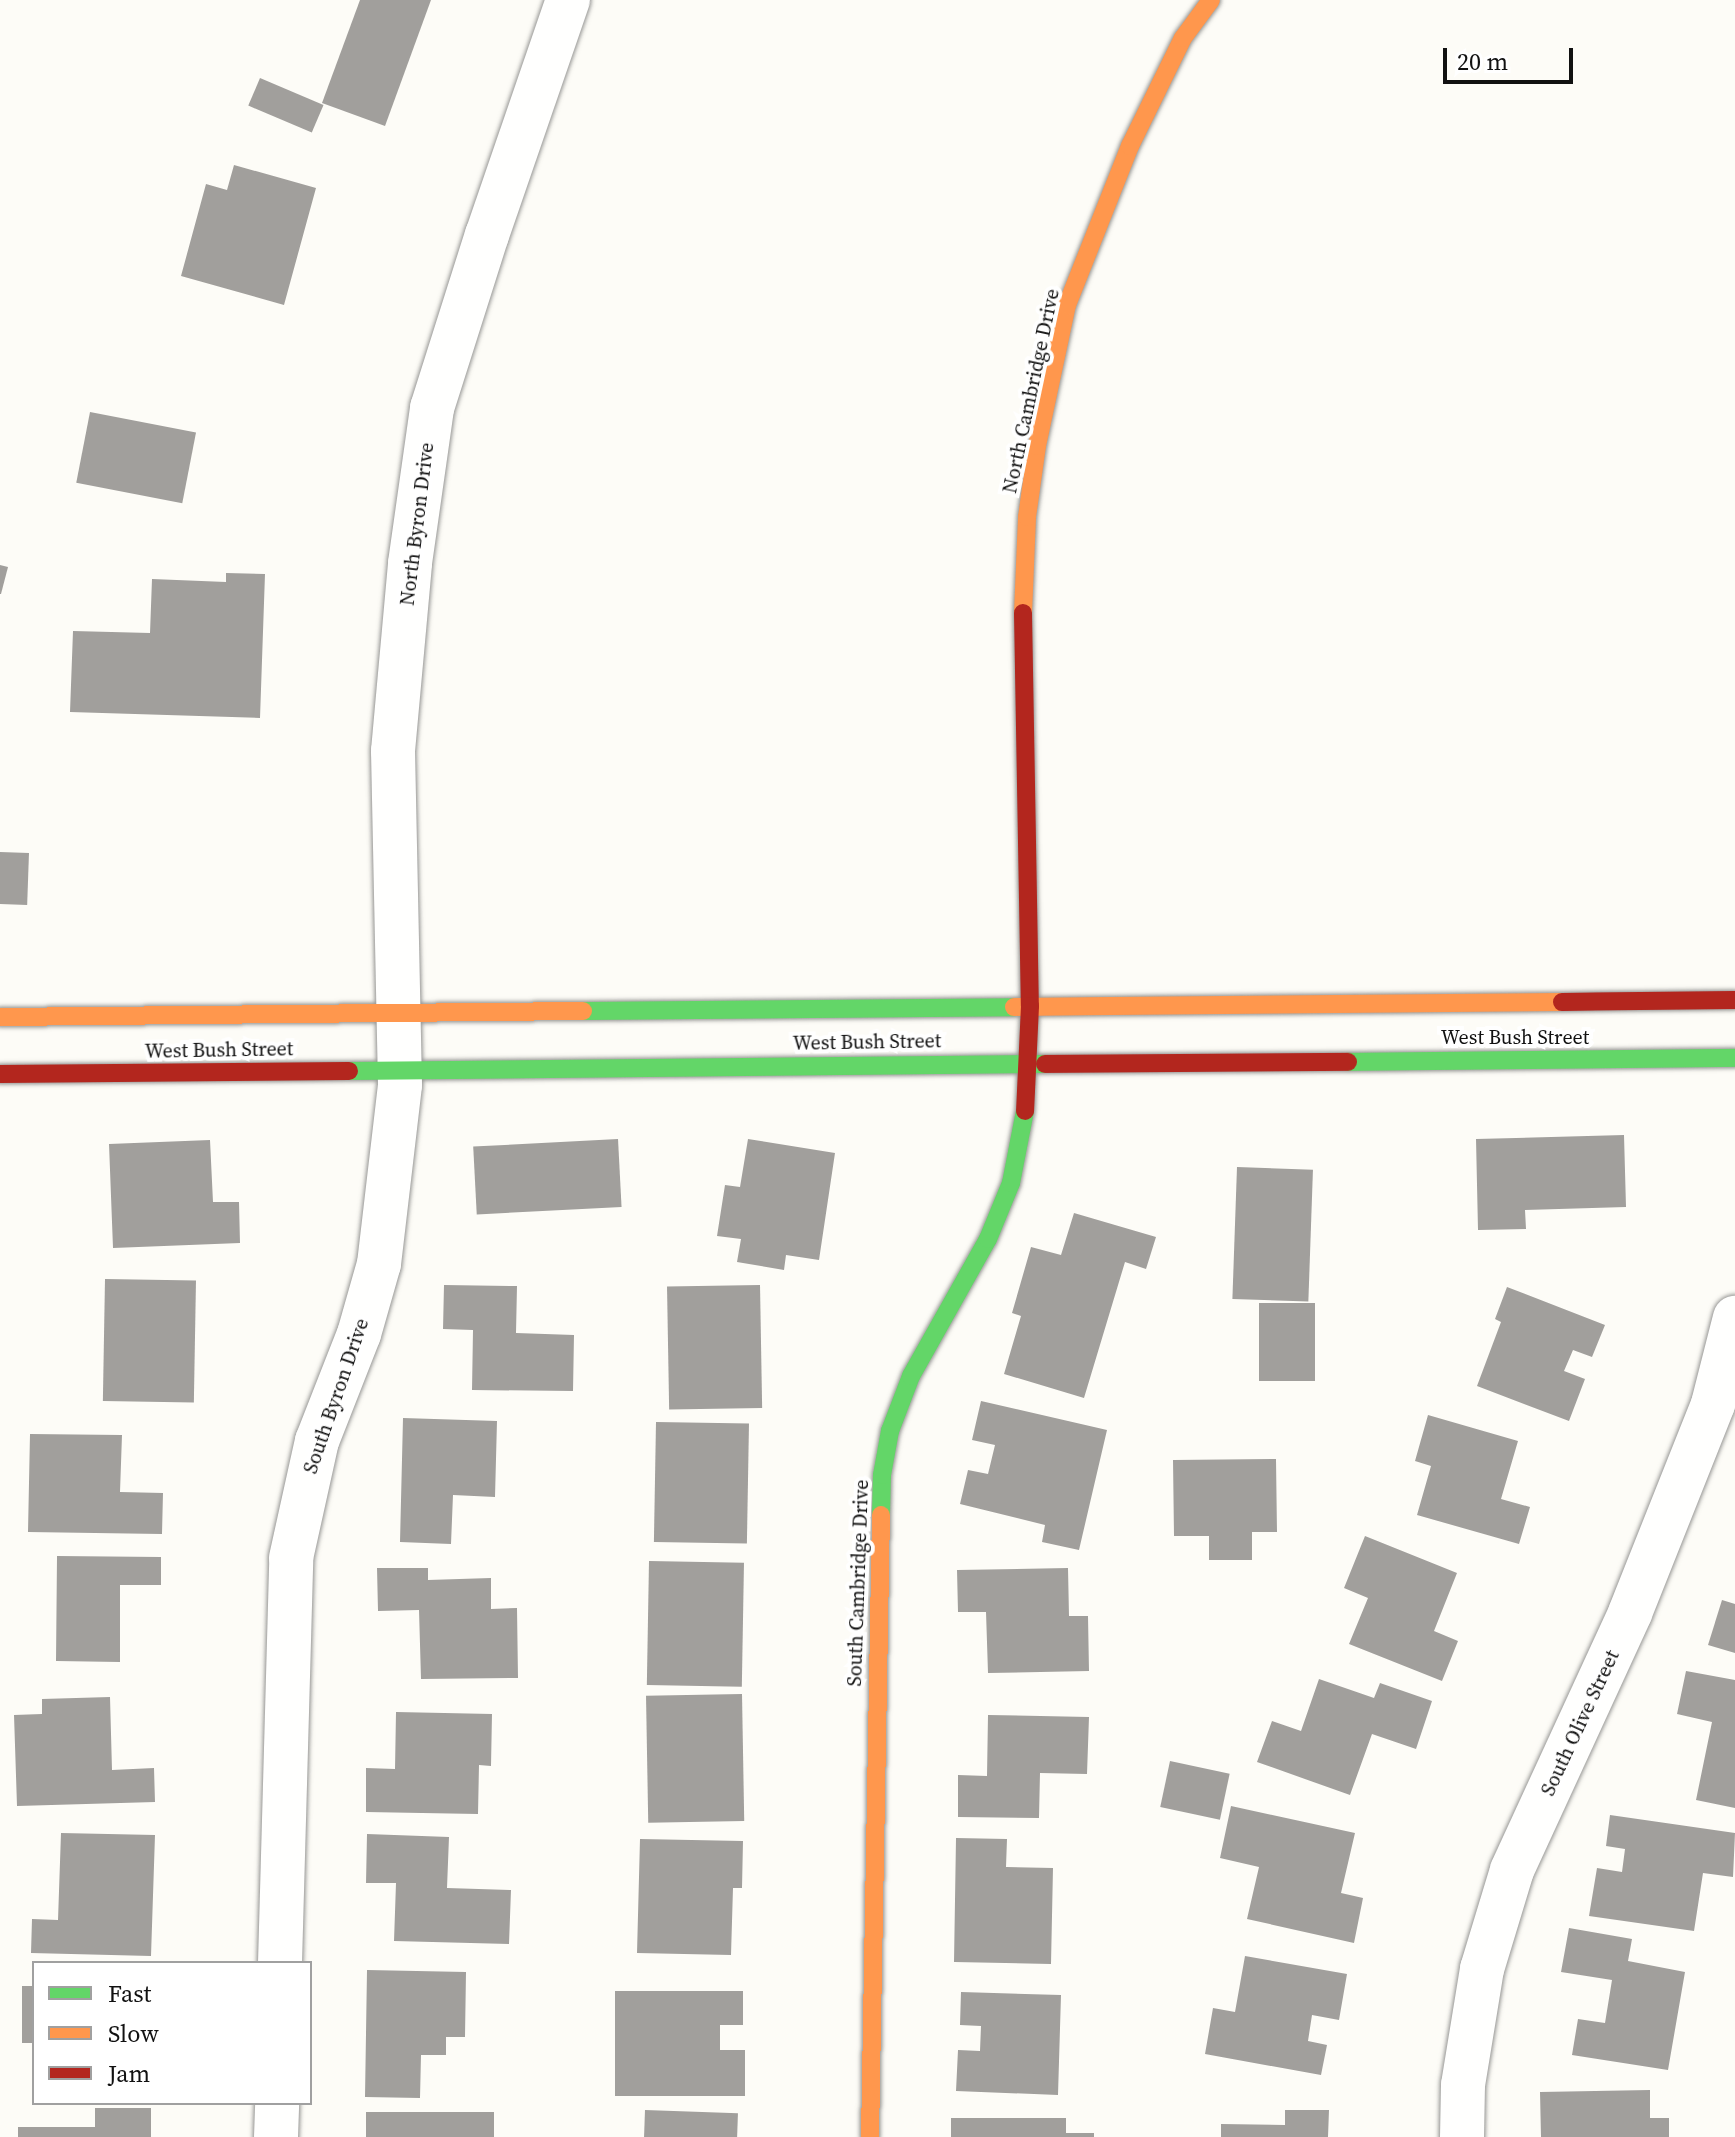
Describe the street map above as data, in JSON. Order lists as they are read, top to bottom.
{
  "streets": {
    "main road": ["North Cambridge Drive", "West Bush Street", "South Cambridge Drive"],
    "street": ["North Byron Drive", "South Byron Drive", "South Olive Street"]
  },
  "crossings": [
    ["North Cambridge Drive", "West Bush Street"],
    ["North Cambridge Drive", "South Cambridge Drive"],
    ["North Byron Drive", "West Bush Street"],
    ["North Byron Drive", "South Byron Drive"],
    ["West Bush Street", "South Byron Drive"],
    ["West Bush Street", "South Cambridge Drive"]
  ],
  "legend": ["Fast", "Slow", "Jam"],
  "scale_bar": "20 m"
}
